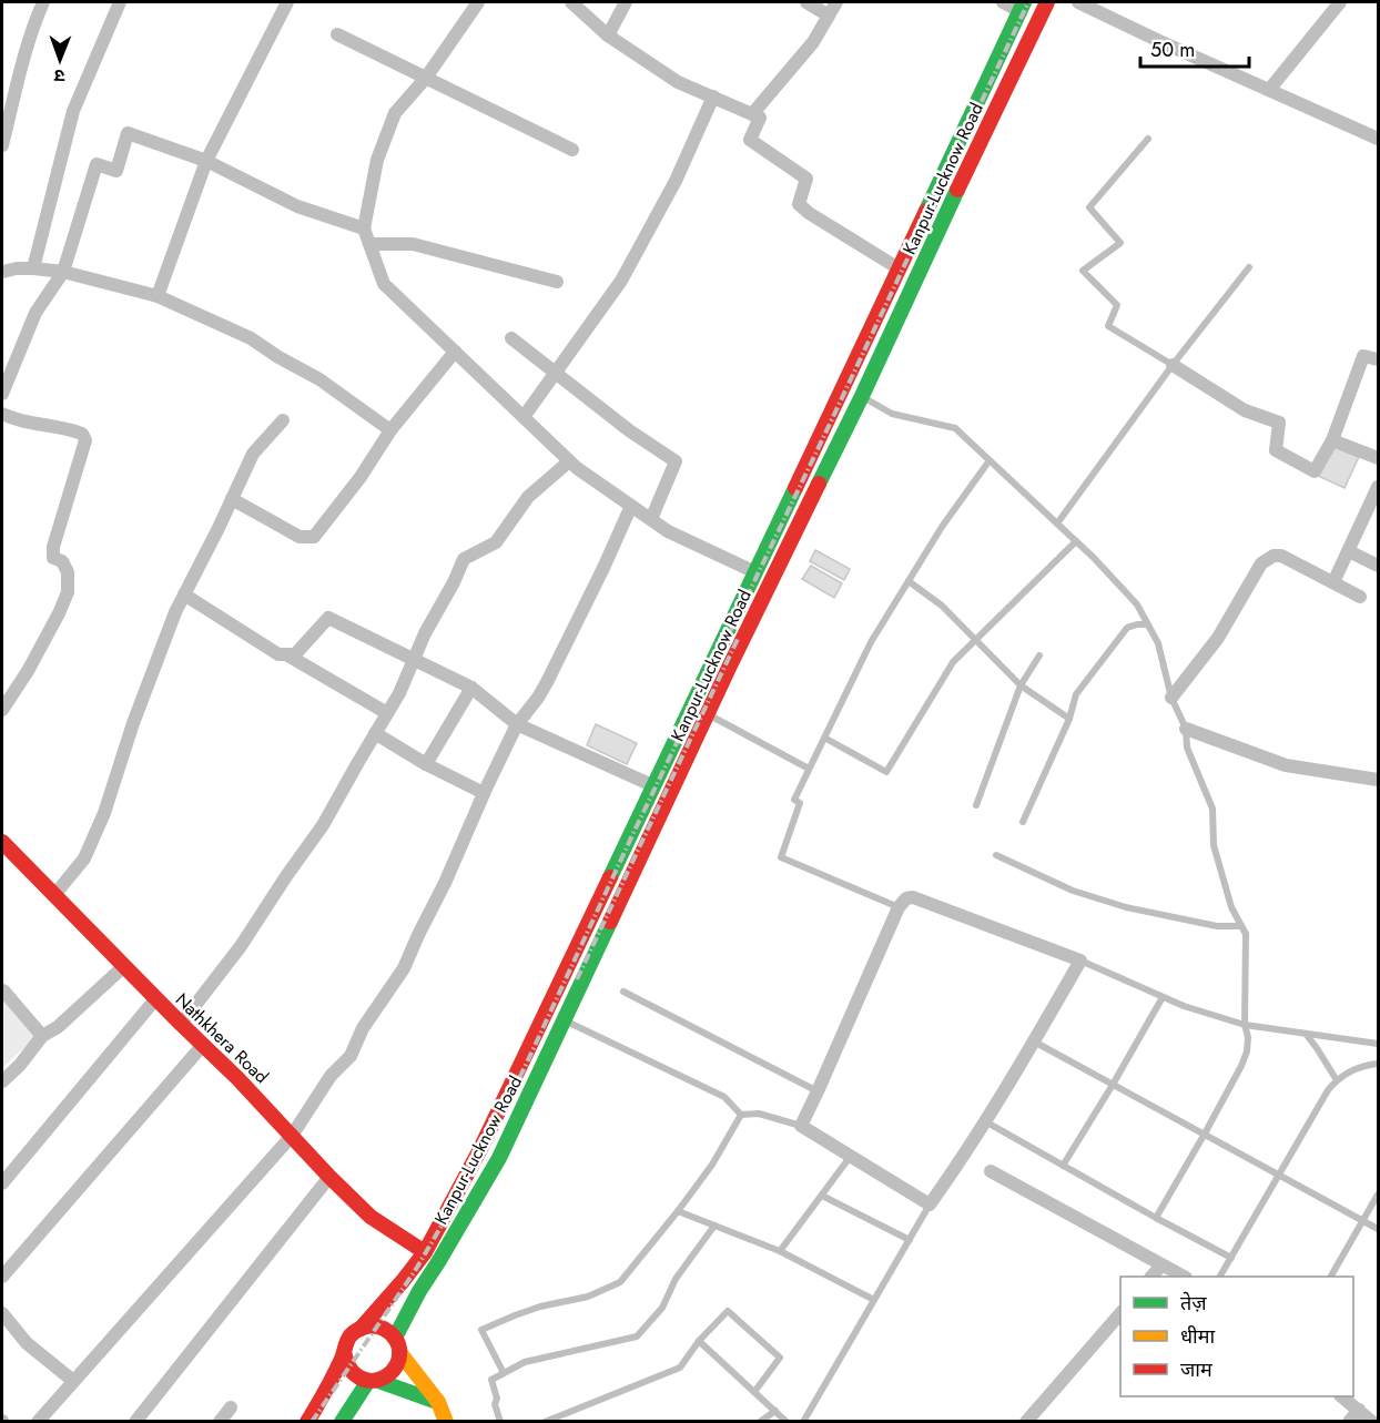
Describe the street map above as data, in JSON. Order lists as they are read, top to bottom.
{
  "streets": {
    "main road": ["Kanpur-Lucknow Road", "Nathkhera Road"]
  },
  "crossings": [
    ["Kanpur-Lucknow Road", "Nathkhera Road"]
  ],
  "legend": ["तेज़", "धीमा", "जाम"],
  "scale_bar": "50 m",
  "north": "bottom"
}
